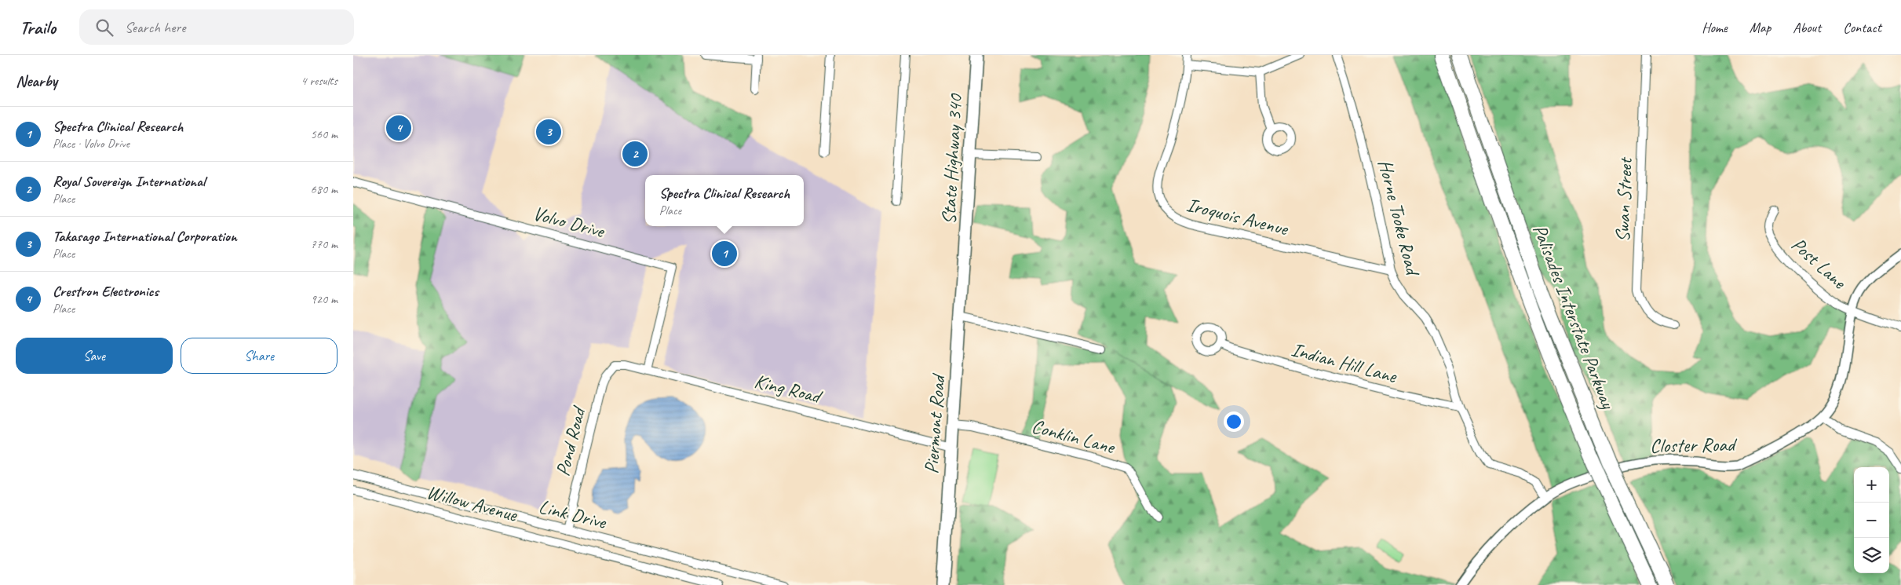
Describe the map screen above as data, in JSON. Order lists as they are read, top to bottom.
{
  "streets": {
    "highway": ["Palisades Interstate Parkway"],
    "main road": ["State Highway 340", "Piermont Road"],
    "street": [
      "Swan Street",
      "Iroquois Avenue",
      "Horne Tooke Road",
      "Volvo Drive",
      "Post Lane",
      "Indian Hill Lane",
      "King Road",
      "Conklin Lane",
      "Pond Road",
      "Closter Road",
      "Willow Avenue",
      "Link Drive"
    ]
  },
  "crossings": [
    ["State Highway 340", "Piermont Road"],
    ["Iroquois Avenue", "Horne Tooke Road"],
    ["Horne Tooke Road", "Indian Hill Lane"],
    ["Horne Tooke Road", "Closter Road"],
    ["Volvo Drive", "King Road"],
    ["Post Lane", "Closter Road"],
    ["King Road", "Piermont Road"],
    ["King Road", "Pond Road"],
    ["Piermont Road", "Conklin Lane"],
    ["Pond Road", "Link Drive"]
  ],
  "page": {
    "header": "Trailo",
    "search": "Search here",
    "nav": [
      "Home",
      "Map",
      "About",
      "Contact"
    ],
    "heading": ["Nearby", "4 results"],
    "list": [
      {
        "mark": "1",
        "name": "Spectra Clinical Research",
        "note": "Place · Volvo Drive",
        "value": "560 m"
      },
      {
        "mark": "2",
        "name": "Royal Sovereign International",
        "note": "Place",
        "value": "680 m"
      },
      {
        "mark": "3",
        "name": "Takasago International Corporation",
        "note": "Place",
        "value": "770 m"
      },
      {
        "mark": "4",
        "name": "Crestron Electronics",
        "note": "Place",
        "value": "920 m"
      }
    ],
    "pins": [
      "4",
      "3",
      "2",
      "1"
    ],
    "popup": ["Spectra Clinical Research", "Place"],
    "buttons": ["Save", "Share"],
    "map_buttons": ["+", "−"]
  }
}
